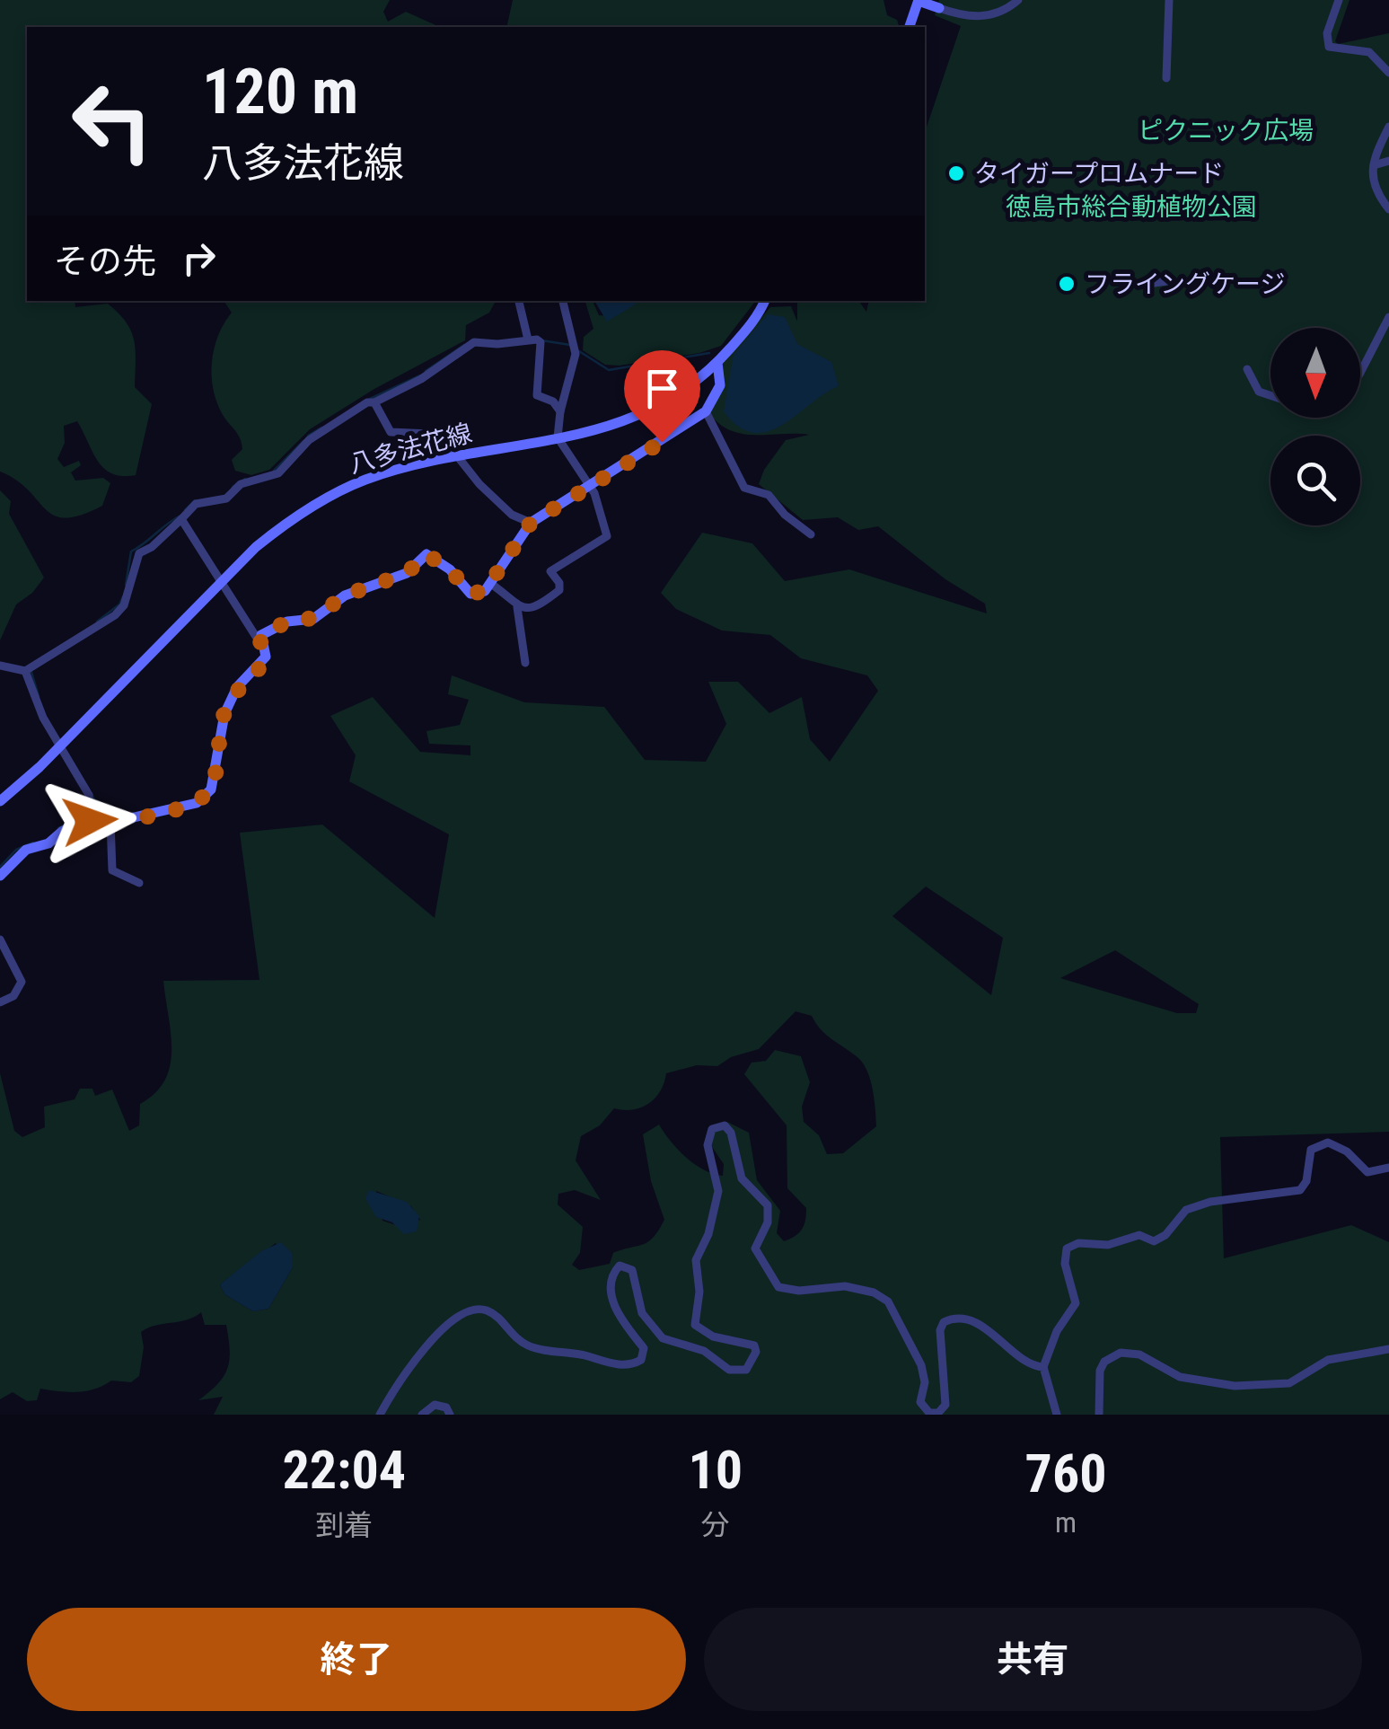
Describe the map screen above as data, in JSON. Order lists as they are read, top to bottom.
{
  "streets": {
    "main road": ["八多法花線"]
  },
  "parks": ["ピクニック広場", "徳島市総合動植物公園"],
  "places": ["タイガープロムナード", "フライングケージ"],
  "north": "bottom",
  "page": {
    "turn": ["120 m", "八多法花線"],
    "then": "その先",
    "eta": [
      "22:04",
      "到着",
      "10",
      "分",
      "760",
      "m"
    ],
    "buttons": ["終了", "共有"]
  }
}
